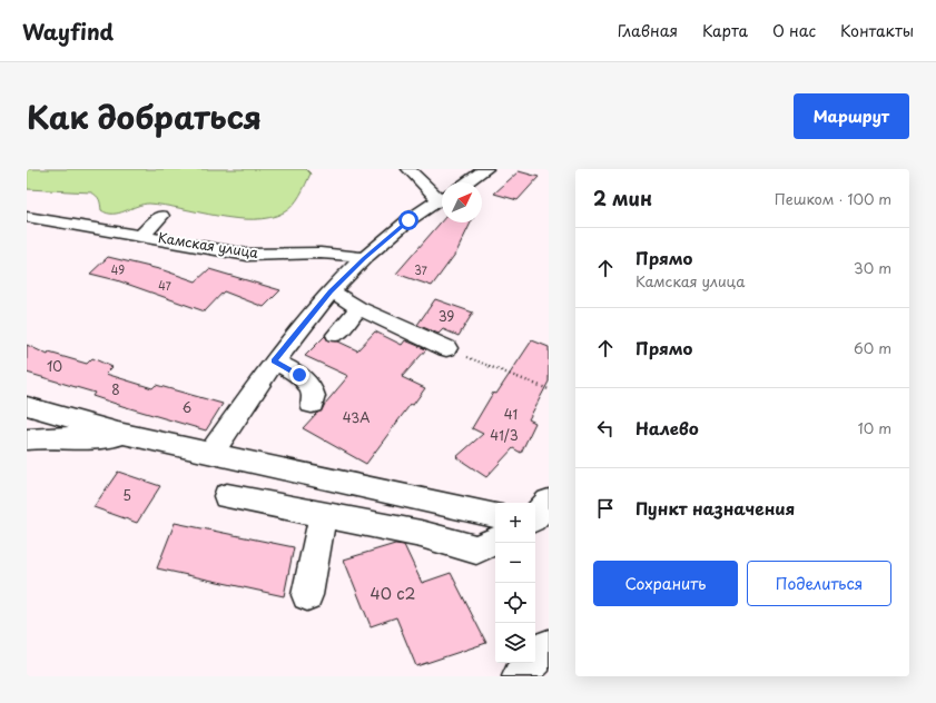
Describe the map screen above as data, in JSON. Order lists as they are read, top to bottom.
{
  "streets": {
    "lane": ["Камская улица"]
  },
  "house_numbers": [
    "49",
    "37",
    "47",
    "39",
    "10",
    "8",
    "6",
    "41",
    "43А",
    "41/3",
    "5",
    "40 с2"
  ],
  "north": "top right",
  "page": {
    "header": "Wayfind",
    "nav": [
      "Главная",
      "Карта",
      "О нас",
      "Контакты"
    ],
    "title": "Как добраться",
    "buttons": [
      "Маршрут",
      ["Сохранить", "Поделиться"]
    ],
    "heading": ["2 мин", "Пешком · 100 m"],
    "list": [
      ["Прямо", "Камская улица", "30 m"],
      ["Прямо", "60 m"],
      ["Налево", "10 m"],
      "Пункт назначения"
    ],
    "map_buttons": ["+", "−"]
  }
}
